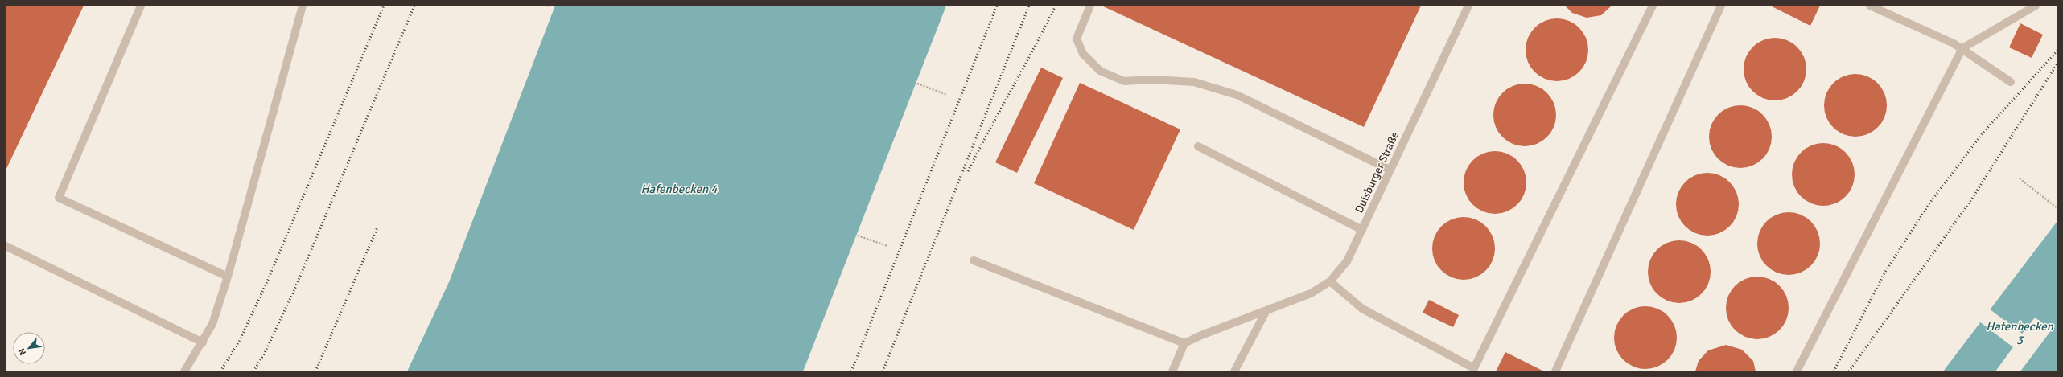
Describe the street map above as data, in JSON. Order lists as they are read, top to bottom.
{
  "streets": {
    "street": ["Duisburger Straße"]
  },
  "water": ["Hafenbecken 4", "Hafenbecken 3"],
  "north": "bottom left"
}
